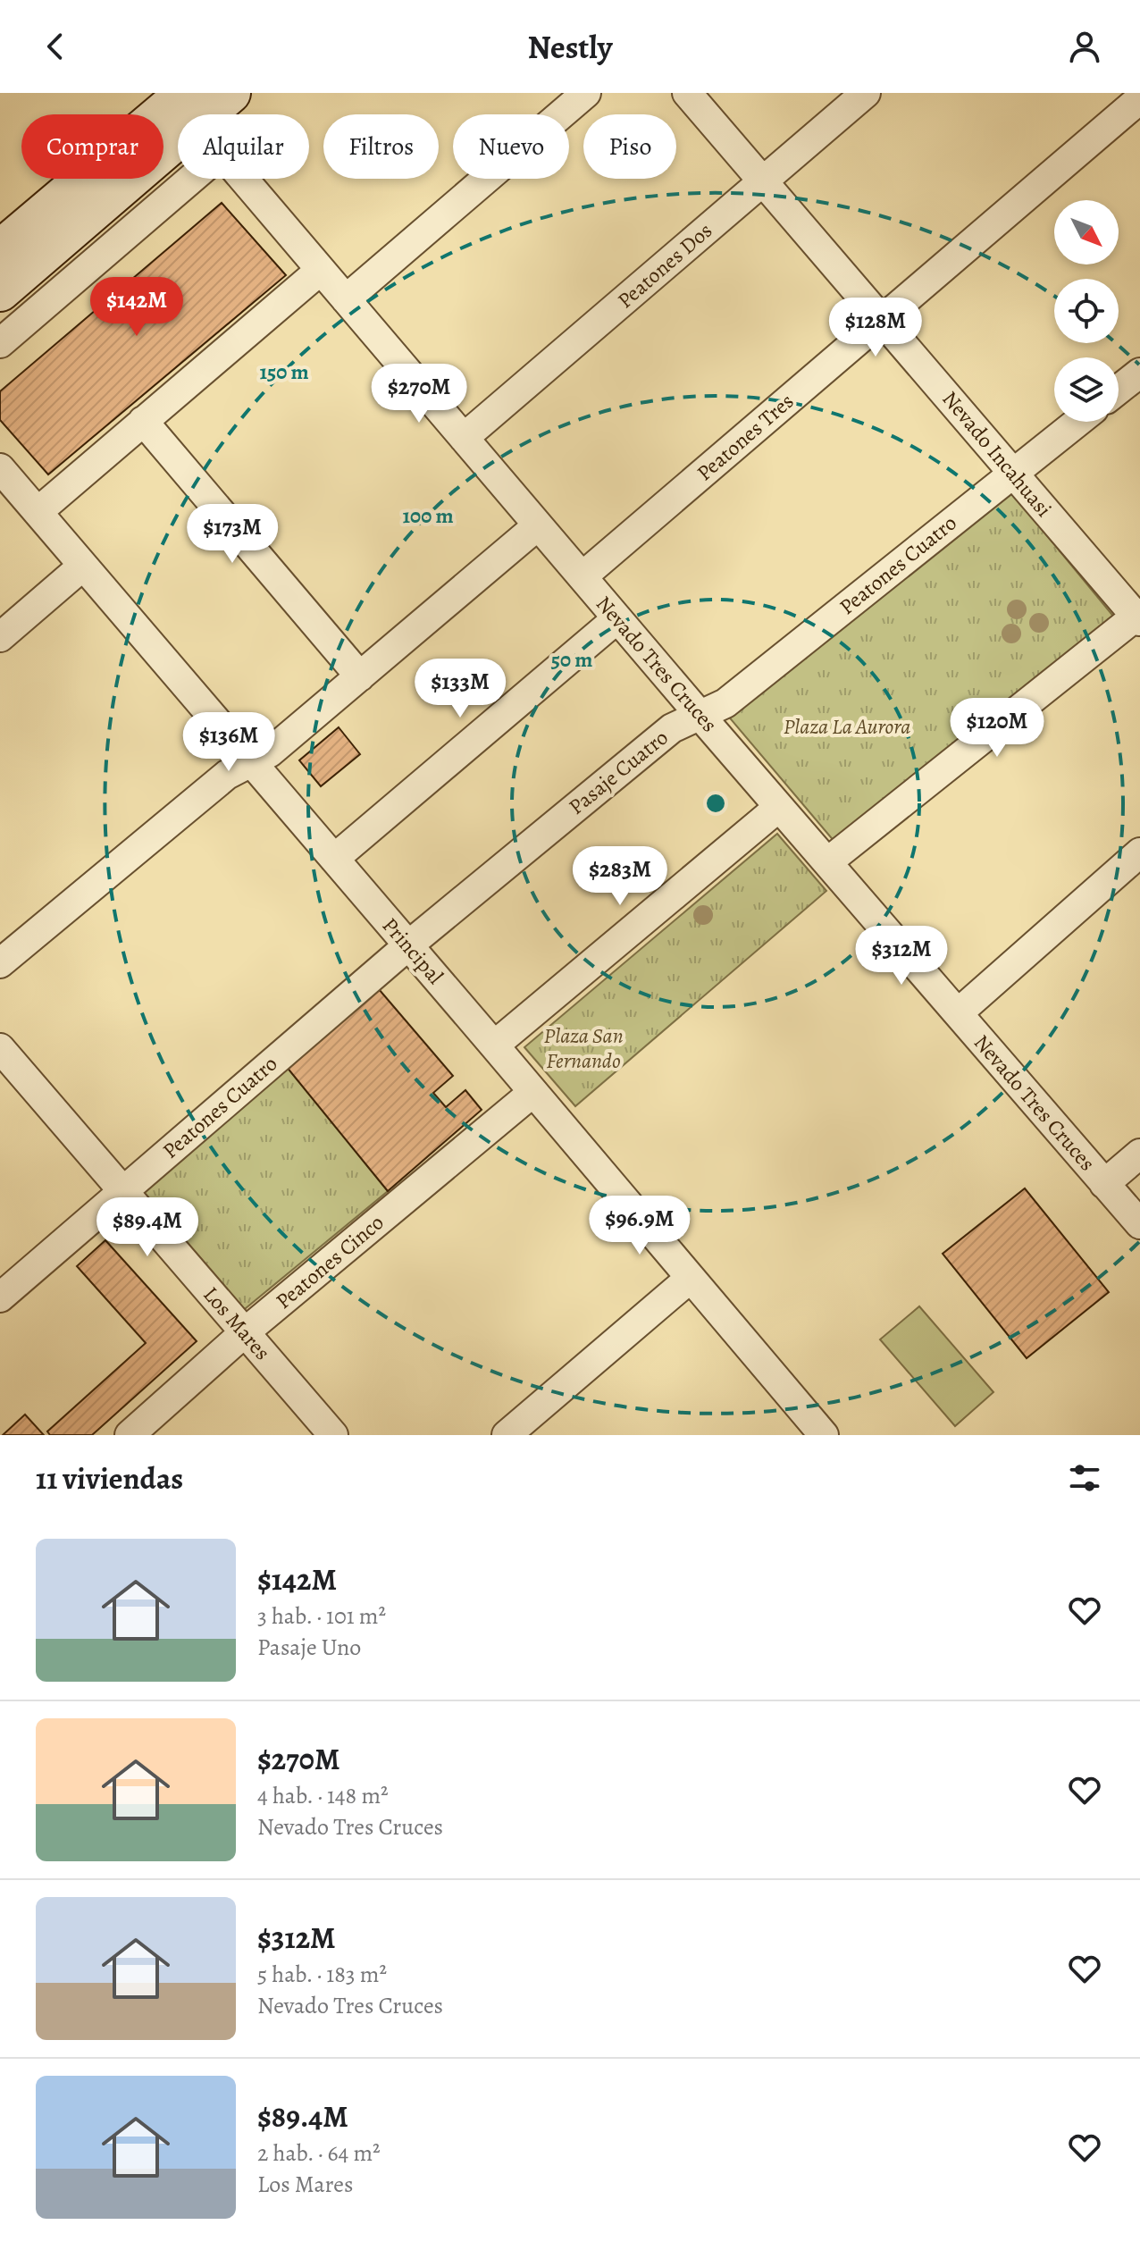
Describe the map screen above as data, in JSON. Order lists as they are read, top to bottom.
{
  "streets": {
    "street": [
      "Peatones Dos",
      "Peatones Tres",
      "Nevado Incahuasi",
      "Peatones Cuatro",
      "Nevado Tres Cruces",
      "Pasaje Cuatro",
      "Principal",
      "Peatones Cinco",
      "Los Mares"
    ]
  },
  "crossings": [
    ["Peatones Dos", "Nevado Incahuasi"],
    ["Peatones Dos", "Nevado Tres Cruces"],
    ["Peatones Tres", "Nevado Incahuasi"],
    ["Peatones Tres", "Nevado Tres Cruces"],
    ["Nevado Incahuasi", "Peatones Cuatro"],
    ["Peatones Cuatro", "Nevado Tres Cruces"],
    ["Peatones Cuatro", "Pasaje Cuatro"],
    ["Peatones Cuatro", "Principal"],
    ["Peatones Cuatro", "Los Mares"],
    ["Nevado Tres Cruces", "Pasaje Cuatro"],
    ["Pasaje Cuatro", "Principal"],
    ["Principal", "Peatones Cinco"],
    ["Peatones Cinco", "Los Mares"]
  ],
  "parks": ["Plaza La Aurora", "Plaza San Fernando"],
  "north": "bottom right",
  "page": {
    "header": "Nestly",
    "chip": [
      "Comprar",
      "Alquilar",
      "Filtros",
      "Nuevo",
      "Piso"
    ],
    "price": [
      "$142M",
      "$128M",
      "$270M",
      "$173M",
      "$133M",
      "$120M",
      "$136M",
      "$283M",
      "$312M",
      "$96.9M",
      "$89.4M"
    ],
    "heading": "11 viviendas",
    "list": [
      {
        "name": "$142M",
        "note": "3 hab. · 101 m² · Pasaje Uno"
      },
      {
        "name": "$270M",
        "note": "4 hab. · 148 m² · Nevado Tres Cruces"
      },
      {
        "name": "$312M",
        "note": "5 hab. · 183 m² · Nevado Tres Cruces"
      },
      {
        "name": "$89.4M",
        "note": "2 hab. · 64 m² · Los Mares"
      }
    ]
  },
  "rings": ["150 m", "100 m", "50 m"]
}
